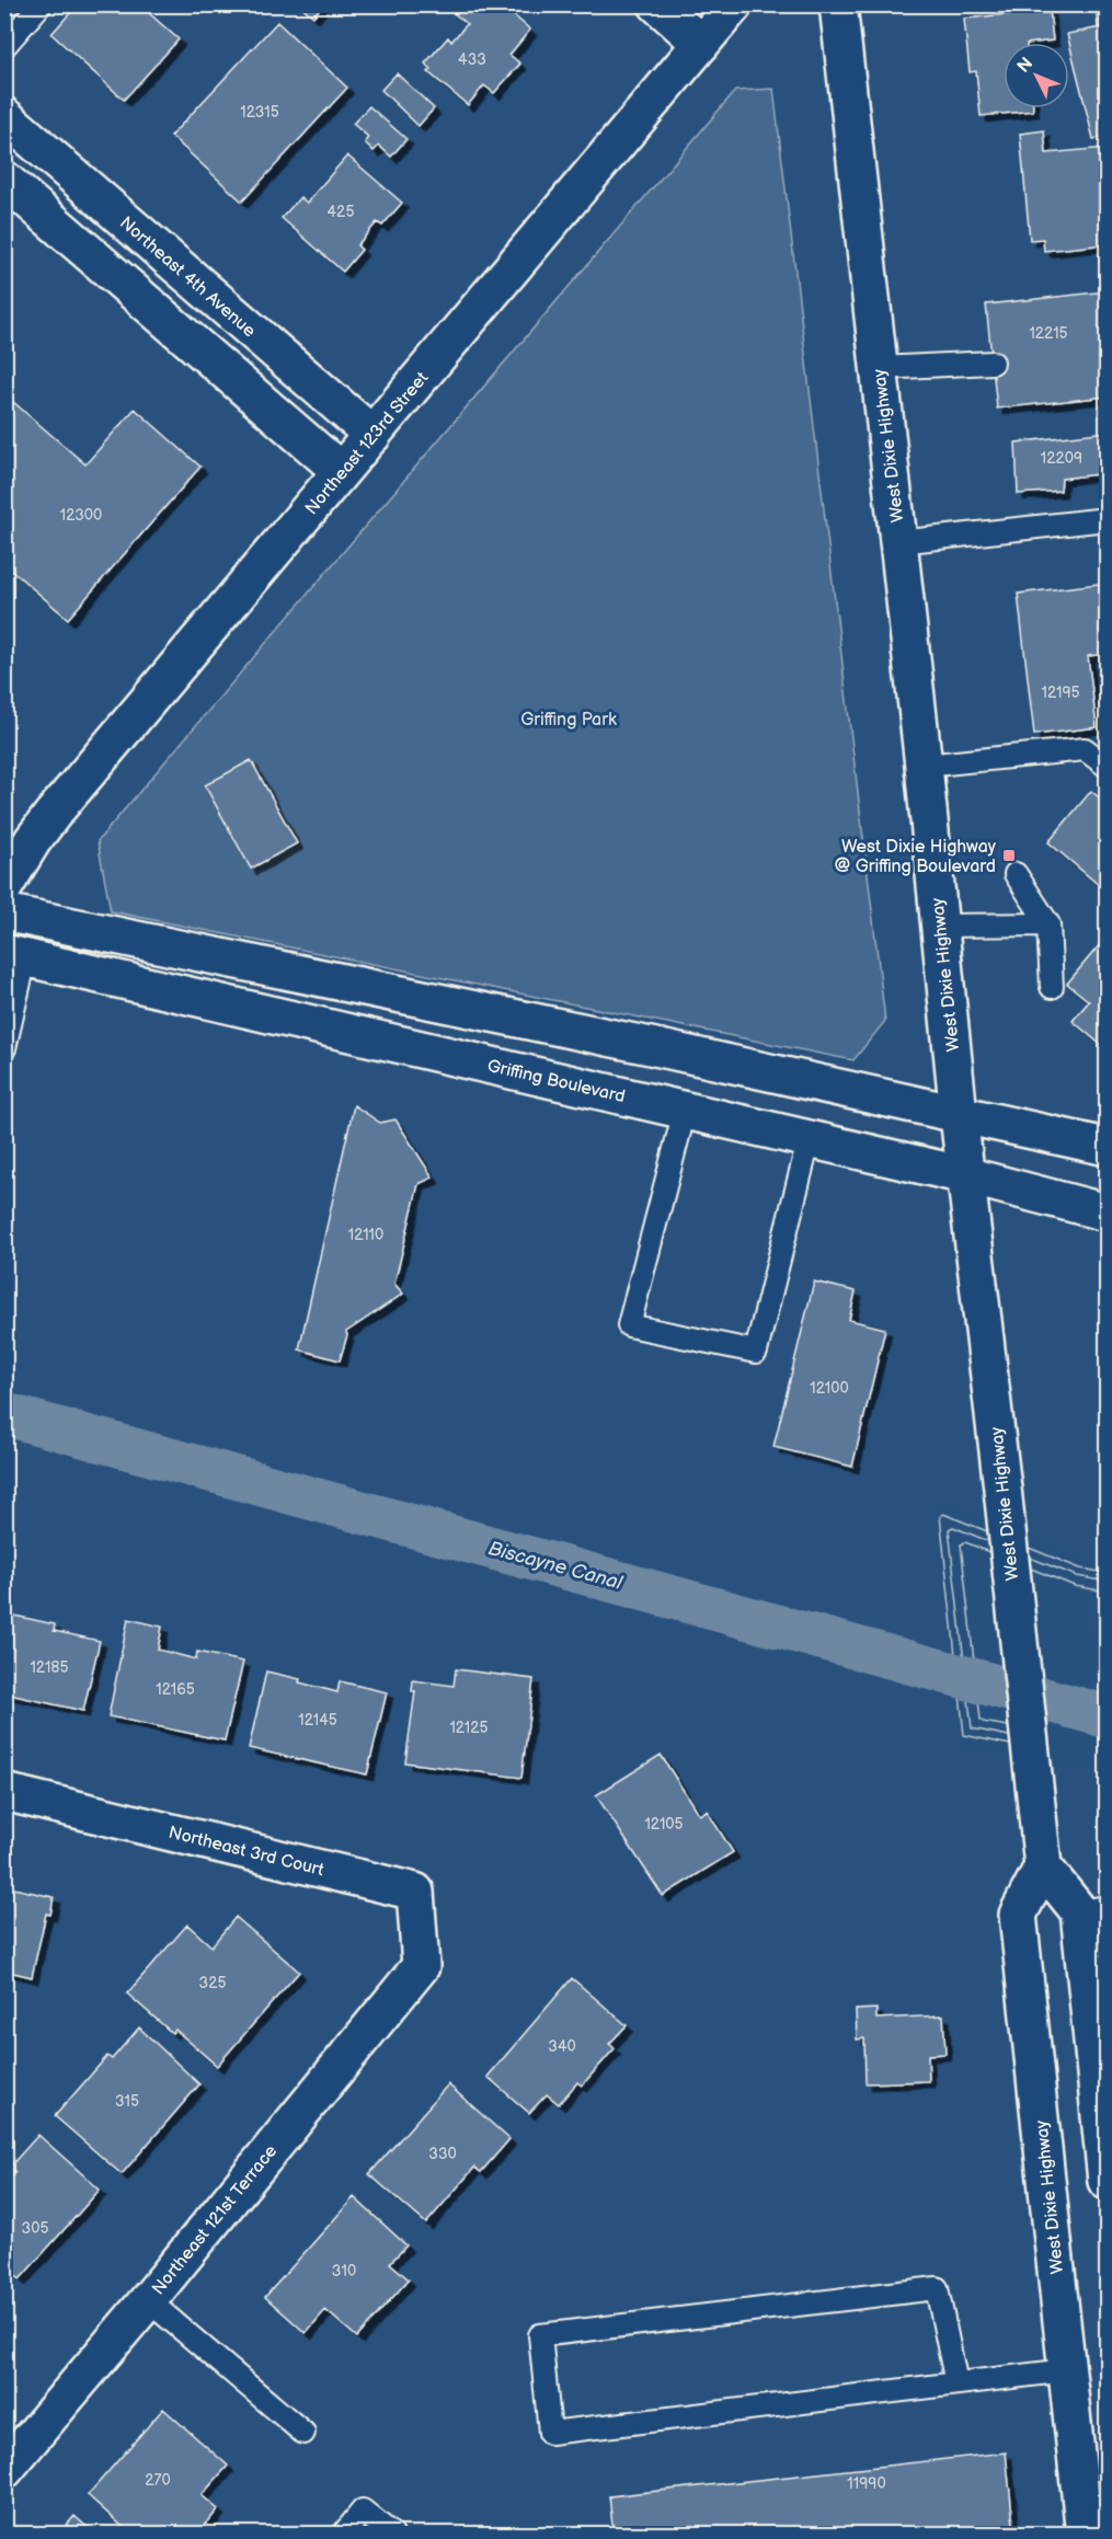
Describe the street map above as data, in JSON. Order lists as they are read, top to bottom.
{
  "streets": {
    "street": [
      "Northeast 4th Avenue",
      "Northeast 123rd Street",
      "West Dixie Highway",
      "Griffing Boulevard",
      "Northeast 3rd Court",
      "Northeast 121st Terrace"
    ]
  },
  "crossings": [
    ["Northeast 4th Avenue", "Northeast 123rd Street"],
    ["West Dixie Highway", "Griffing Boulevard"],
    ["Northeast 3rd Court", "Northeast 121st Terrace"]
  ],
  "water": ["Biscayne Canal"],
  "parks": ["Griffing Park"],
  "places": {
    "transit": ["West Dixie Highway @ Griffing Boulevard"]
  },
  "house_numbers": [
    "433",
    "12315",
    "425",
    "12215",
    "12209",
    "12300",
    "12195",
    "12110",
    "12100",
    "12185",
    "12165",
    "12145",
    "12125",
    "12105",
    "325",
    "340",
    "315",
    "330",
    "305",
    "310",
    "270",
    "11990"
  ],
  "north": "top left"
}
